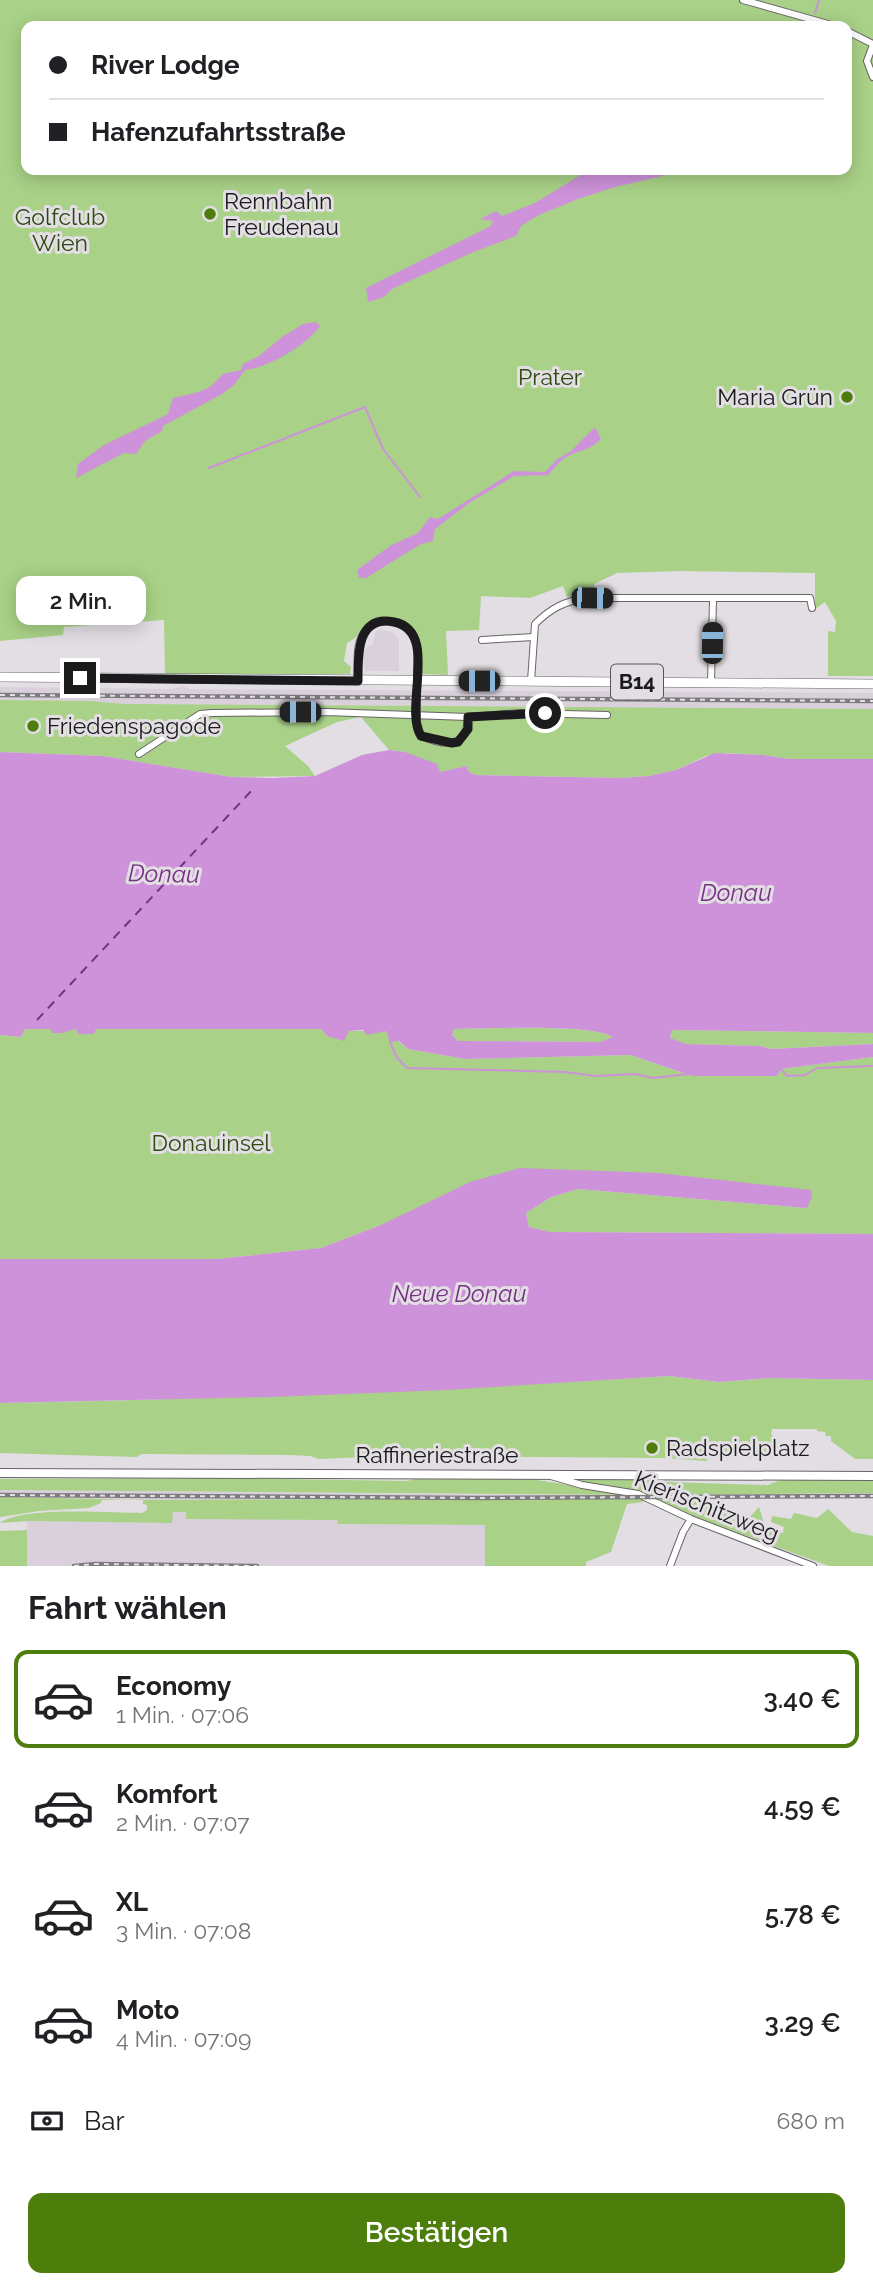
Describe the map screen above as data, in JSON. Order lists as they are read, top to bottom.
{
  "streets": {
    "main road": ["B14", "Raffineriestraße"],
    "street": ["Kierischitzweg"]
  },
  "crossings": [
    ["Raffineriestraße", "Kierischitzweg"]
  ],
  "water": ["Donau", "Neue Donau"],
  "parks": ["Golfclub Wien", "Prater", "Donauinsel"],
  "places": [
    "Rennbahn Freudenau",
    "Maria Grün",
    "Friedenspagode",
    "Radspielplatz"
  ],
  "page": {
    "banner": ["River Lodge", "Hafenzufahrtsstraße"],
    "bubble": "2 Min.",
    "heading": "Fahrt wählen",
    "list": [
      {
        "name": "Economy",
        "note": "1 Min. · 07:06",
        "value": "3.40 €"
      },
      {
        "name": "Komfort",
        "note": "2 Min. · 07:07",
        "value": "4.59 €"
      },
      {
        "name": "XL",
        "note": "3 Min. · 07:08",
        "value": "5.78 €"
      },
      {
        "name": "Moto",
        "note": "4 Min. · 07:09",
        "value": "3.29 €"
      }
    ],
    "pay": ["Bar", "680 m"],
    "buttons": "Bestätigen"
  }
}
